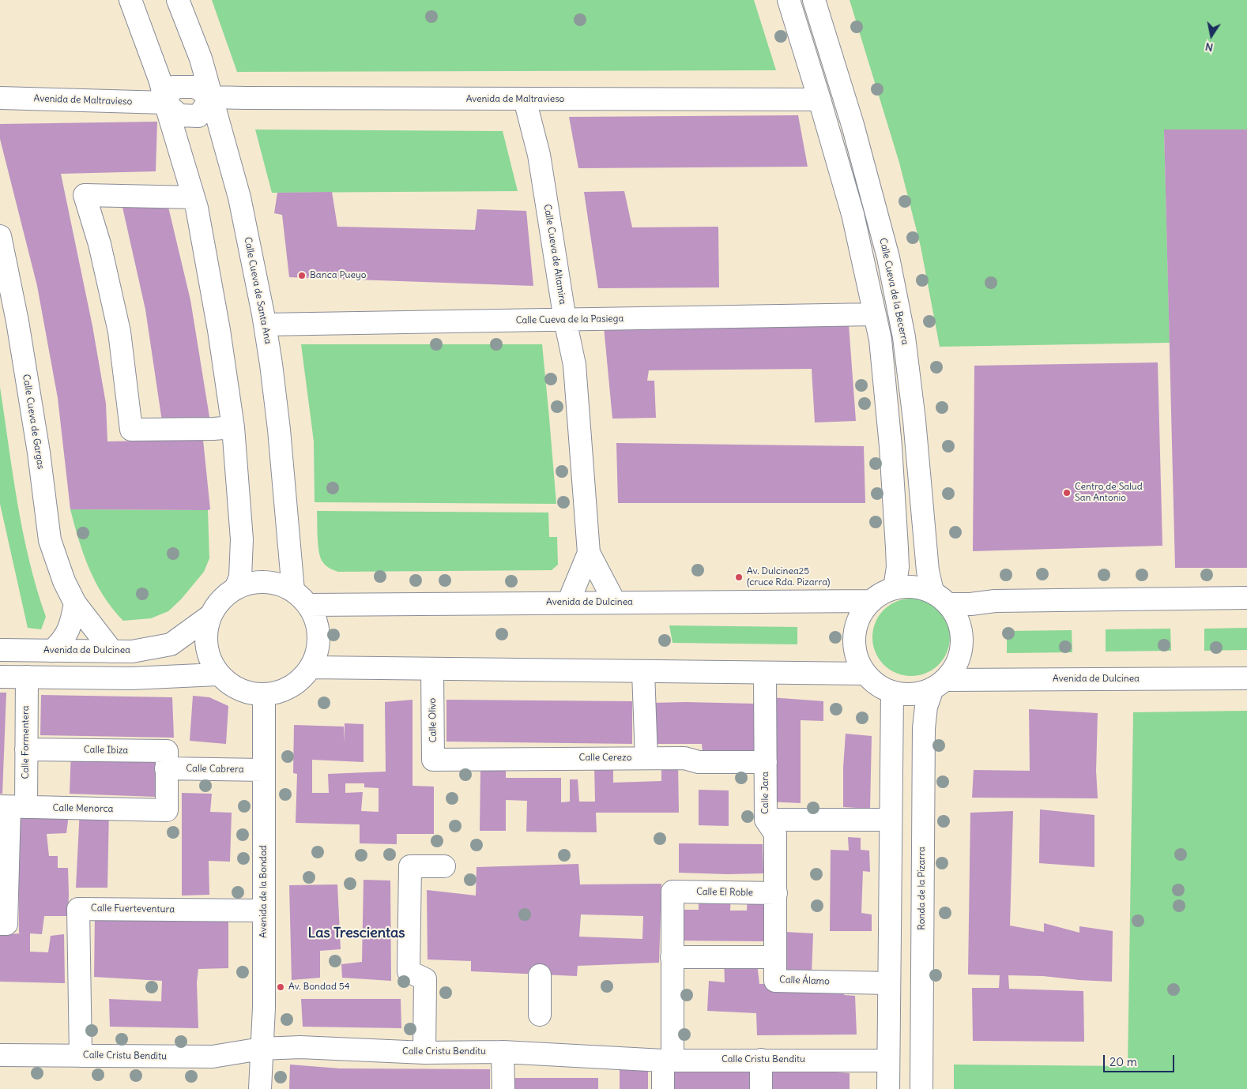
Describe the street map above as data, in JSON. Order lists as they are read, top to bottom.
{
  "streets": {
    "street": [
      "Avenida de Maltravieso",
      "Calle Cueva de Altamira",
      "Calle Cueva de Santa Ana",
      "Calle Cueva de la Becerra",
      "Calle Cueva de la Pasiega",
      "Calle Cueva de Gargas",
      "Avenida de Dulcinea",
      "Calle Olivo",
      "Calle Formentera",
      "Calle Ibiza",
      "Calle Cerezo",
      "Calle Cabrera",
      "Calle Jara",
      "Calle Menorca",
      "Ronda de la Pizarra",
      "Avenida de la Bondad",
      "Calle El Roble",
      "Calle Fuerteventura",
      "Calle Álamo",
      "Calle Cristu Benditu"
    ]
  },
  "crossings": [
    ["Avenida de Maltravieso", "Calle Cueva de Altamira"],
    ["Avenida de Maltravieso", "Calle Cueva de Santa Ana"],
    ["Calle Cueva de Altamira", "Calle Cueva de la Pasiega"],
    ["Calle Cueva de Santa Ana", "Calle Cueva de la Pasiega"],
    ["Calle Cueva de Santa Ana", "Avenida de Dulcinea"],
    ["Calle Cueva de Santa Ana", "Avenida de la Bondad"],
    ["Calle Cueva de la Becerra", "Avenida de Dulcinea"],
    ["Calle Cueva de la Becerra", "Ronda de la Pizarra"],
    ["Calle Cueva de Gargas", "Avenida de Dulcinea"],
    ["Avenida de Dulcinea", "Ronda de la Pizarra"],
    ["Avenida de Dulcinea", "Avenida de la Bondad"],
    ["Calle Olivo", "Calle Cerezo"],
    ["Calle Formentera", "Calle Ibiza"],
    ["Calle Formentera", "Calle Menorca"],
    ["Calle Ibiza", "Calle Cabrera"],
    ["Calle Ibiza", "Calle Menorca"],
    ["Calle Cerezo", "Calle Jara"],
    ["Calle Cabrera", "Calle Menorca"],
    ["Calle Cabrera", "Avenida de la Bondad"],
    ["Calle Jara", "Calle El Roble"],
    ["Calle Jara", "Calle Álamo"],
    ["Avenida de la Bondad", "Calle Fuerteventura"],
    ["Avenida de la Bondad", "Calle Cristu Benditu"],
    ["Calle Fuerteventura", "Calle Cristu Benditu"]
  ],
  "districts": ["Las Trescientas"],
  "places": [
    "Banca Pueyo",
    "Centro de Salud San Antonio",
    "Av. Dulcinea25 (cruce Rda. Pizarra)",
    "Av. Bondad 54"
  ],
  "scale_bar": "20 m",
  "north": "bottom"
}
